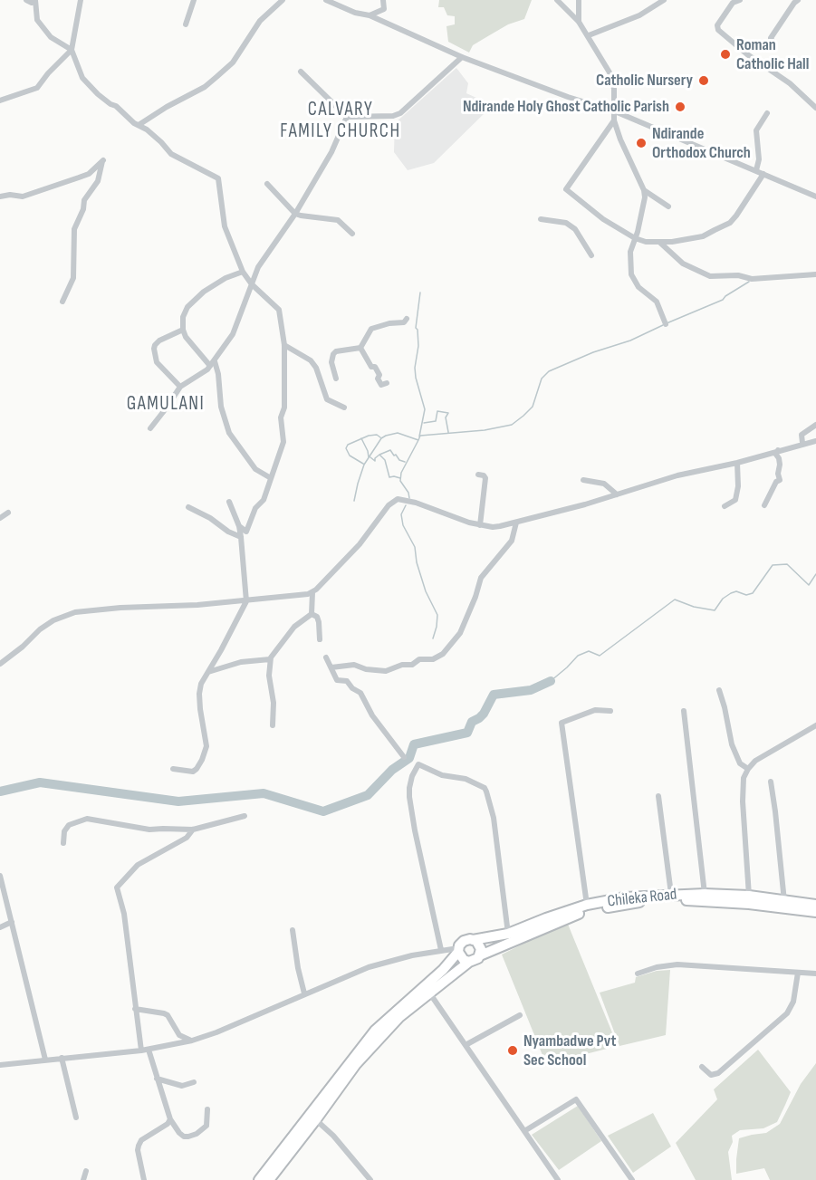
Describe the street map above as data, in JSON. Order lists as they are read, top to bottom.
{
  "streets": {
    "highway": ["Chileka Road"]
  },
  "districts": ["CALVARY FAMILY CHURCH", "GAMULANI"],
  "places": [
    "Roman Catholic Hall",
    "Catholic Nursery",
    "Ndirande Holy Ghost Catholic Parish",
    "Ndirande Orthodox Church",
    "Nyambadwe Pvt Sec School"
  ]
}
